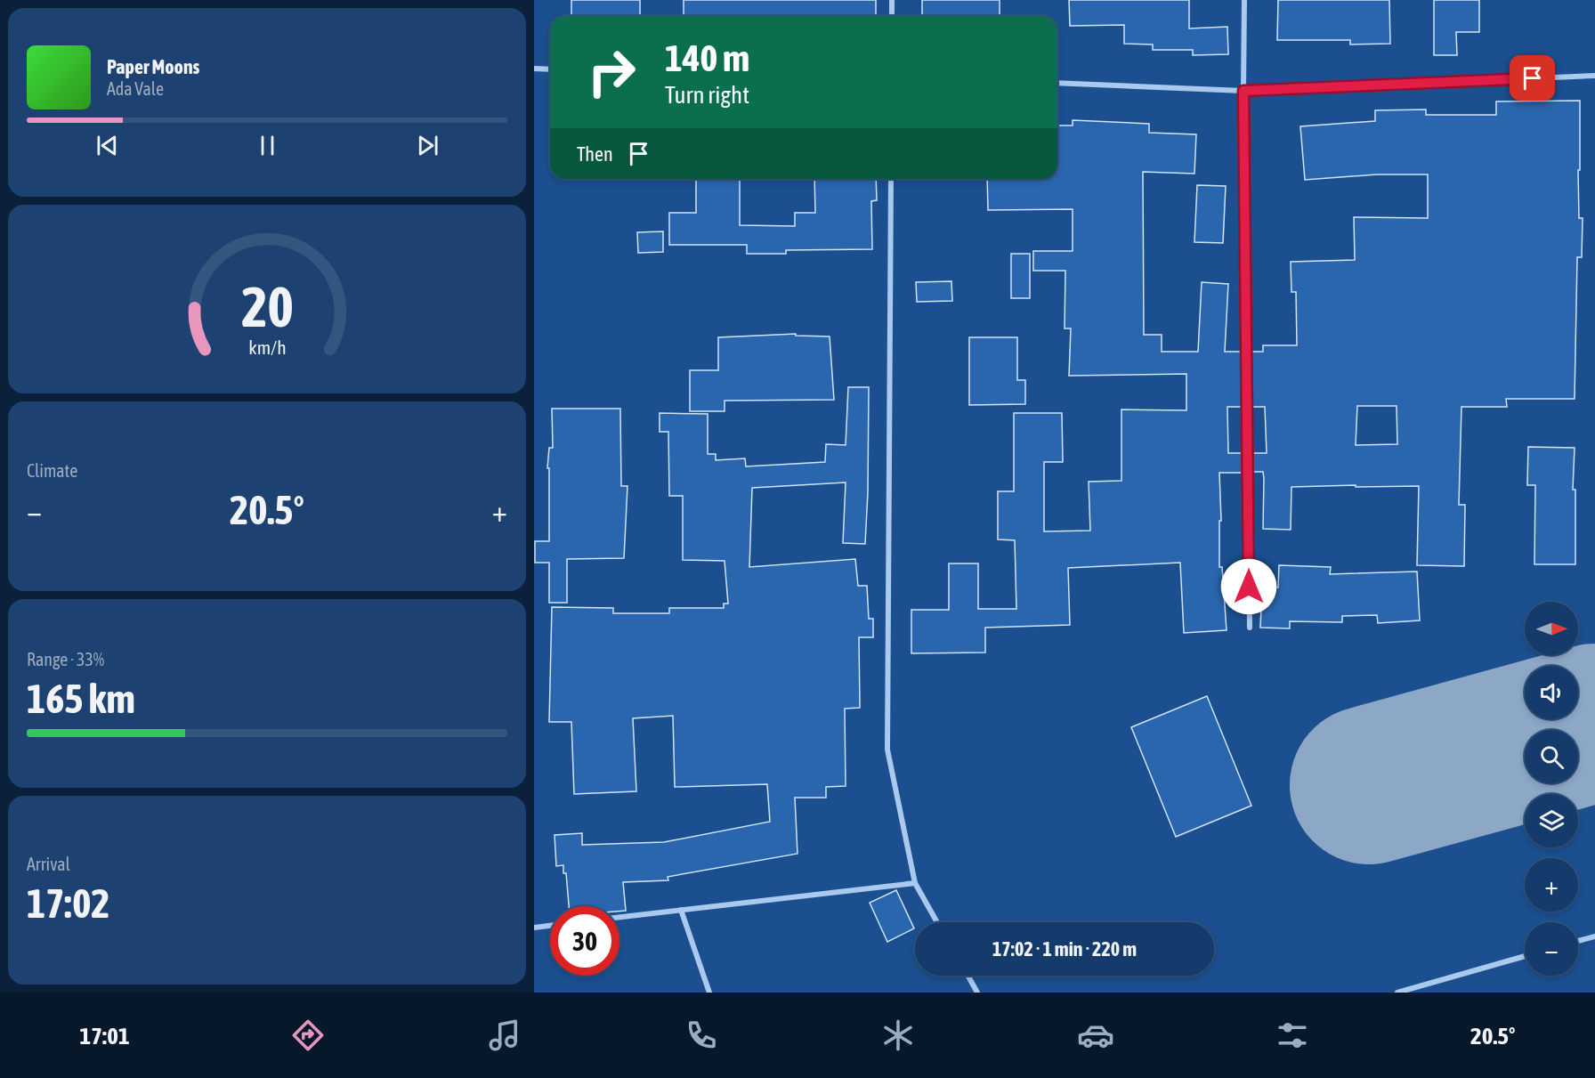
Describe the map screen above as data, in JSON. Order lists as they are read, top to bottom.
{
  "north": "right",
  "page": {
    "turn": ["140 m", "Turn right"],
    "song": ["Paper Moons", "Ada Vale"],
    "then": "Then",
    "tile": [
      "Climate",
      ["Range · 33%", "165 km"],
      ["Arrival", "17:02"]
    ],
    "heat": ["−", "20.5°", "+"],
    "map_buttons": ["+", "−"],
    "limit": "30",
    "trip": "17:02 · 1 min · 220 m",
    "tabs": ["17:01", "20.5°"],
    "gauge": ["20", "km/h"]
  }
}
